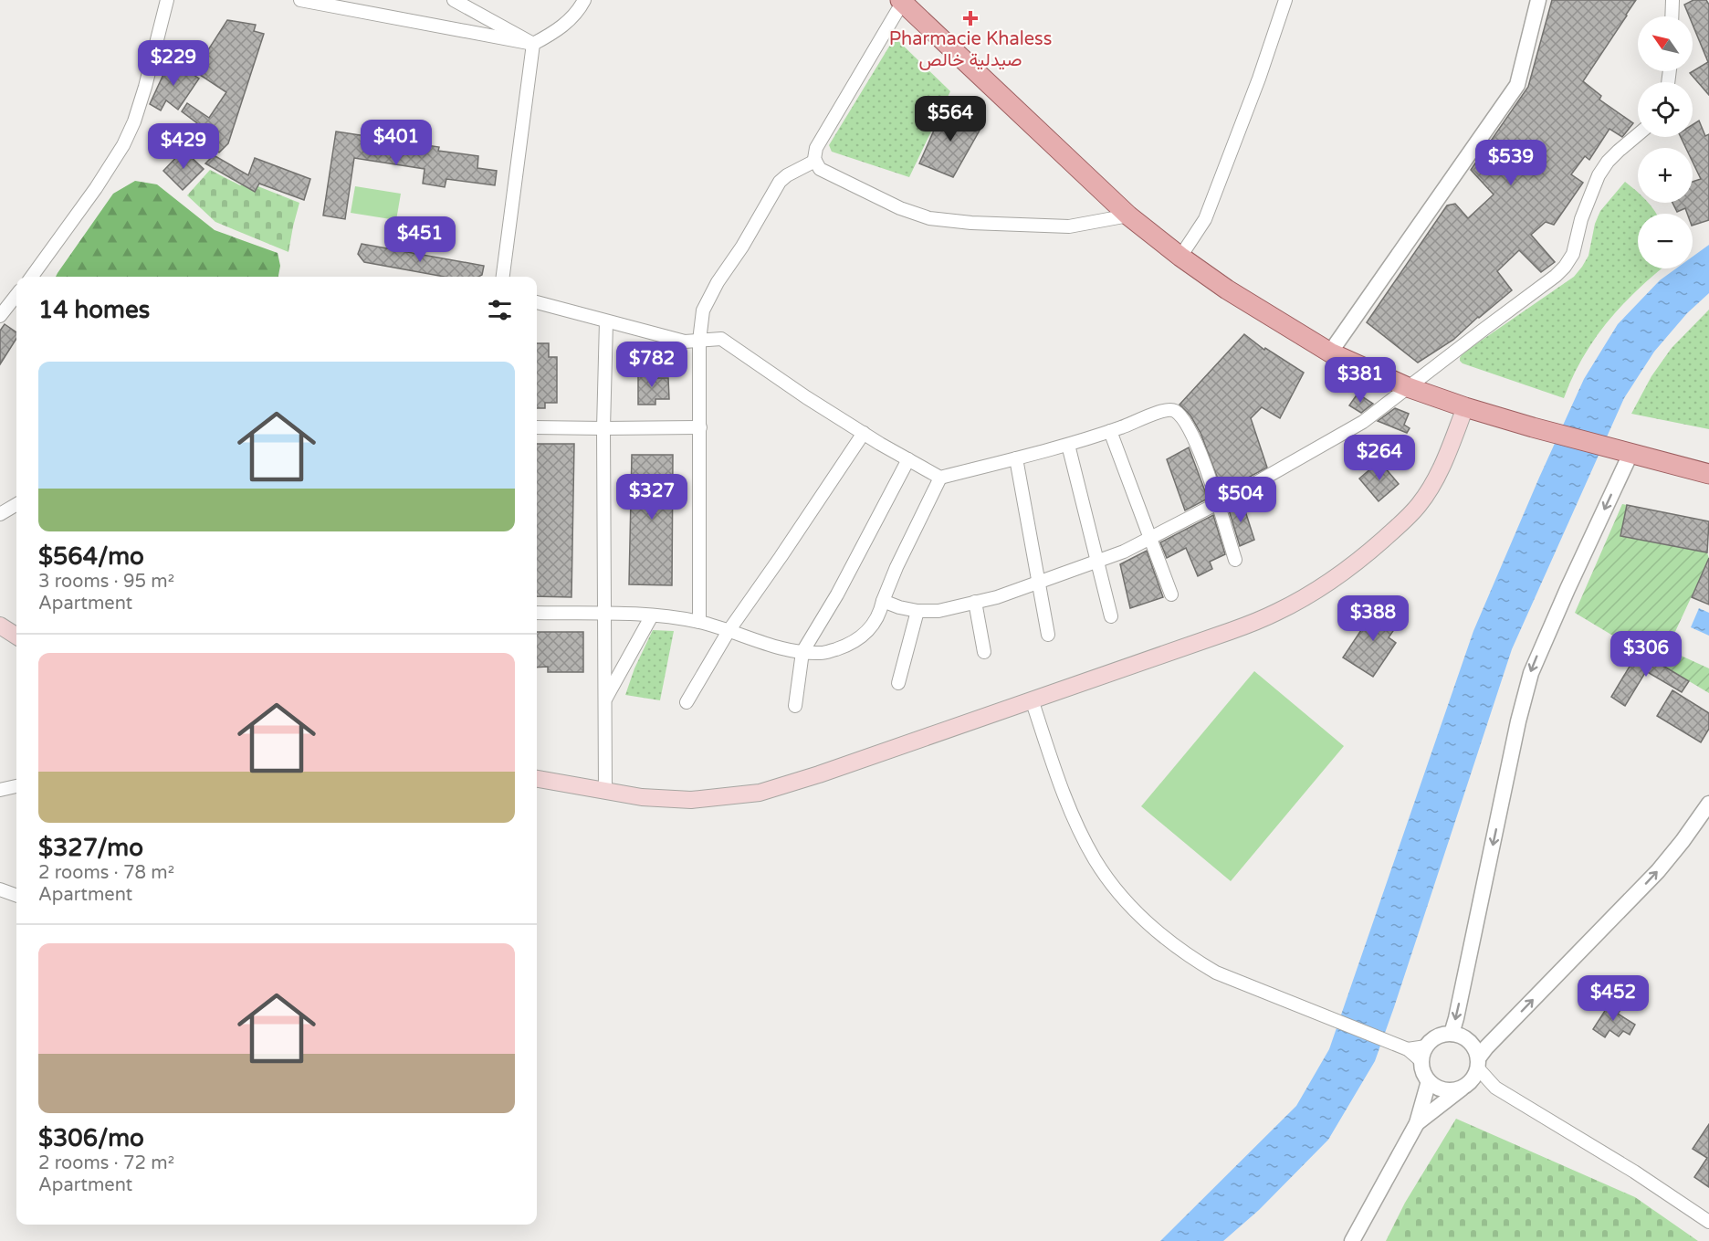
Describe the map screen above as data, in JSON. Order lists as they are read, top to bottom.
{
  "places": {
    "health": ["Pharmacie Khaless صيدلية خالص"]
  },
  "north": "top left",
  "page": {
    "map_buttons": ["+", "−"],
    "price": [
      "$229",
      "$564",
      "$401",
      "$429",
      "$539",
      "$451",
      "$782",
      "$381",
      "$264",
      "$327",
      "$504",
      "$388",
      "$306",
      "$452"
    ],
    "heading": "14 homes",
    "list": [
      {
        "name": "$564/mo",
        "note": "3 rooms · 95 m² · Apartment"
      },
      {
        "name": "$327/mo",
        "note": "2 rooms · 78 m² · Apartment"
      },
      {
        "name": "$306/mo",
        "note": "2 rooms · 72 m² · Apartment"
      }
    ]
  }
}
